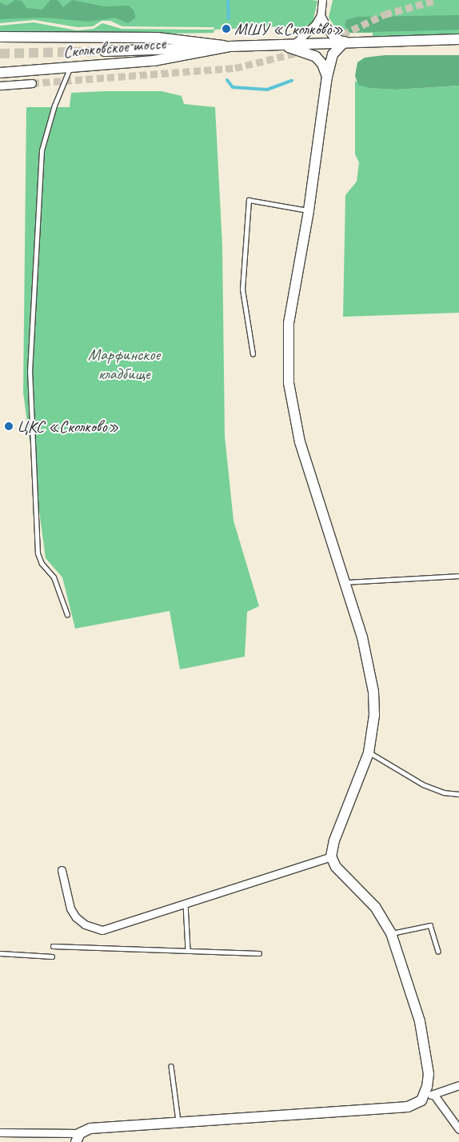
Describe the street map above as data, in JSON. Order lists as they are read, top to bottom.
{
  "streets": {
    "street": ["Сколковское шоссе"]
  },
  "parks": ["Марфинское кладбище"],
  "places": ["МШУ «Сколково»", "ЦКС «Сколково»"]
}
